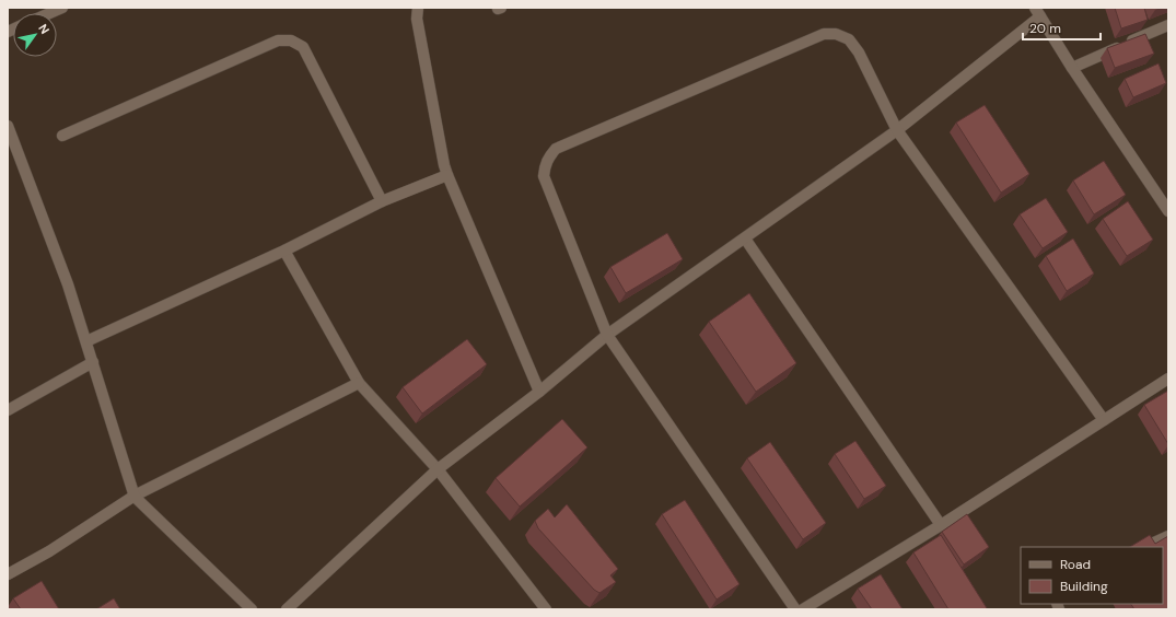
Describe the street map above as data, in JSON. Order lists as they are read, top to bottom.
{
  "legend": ["Road", "Building"],
  "scale_bar": "20 m",
  "north": "top right"
}
